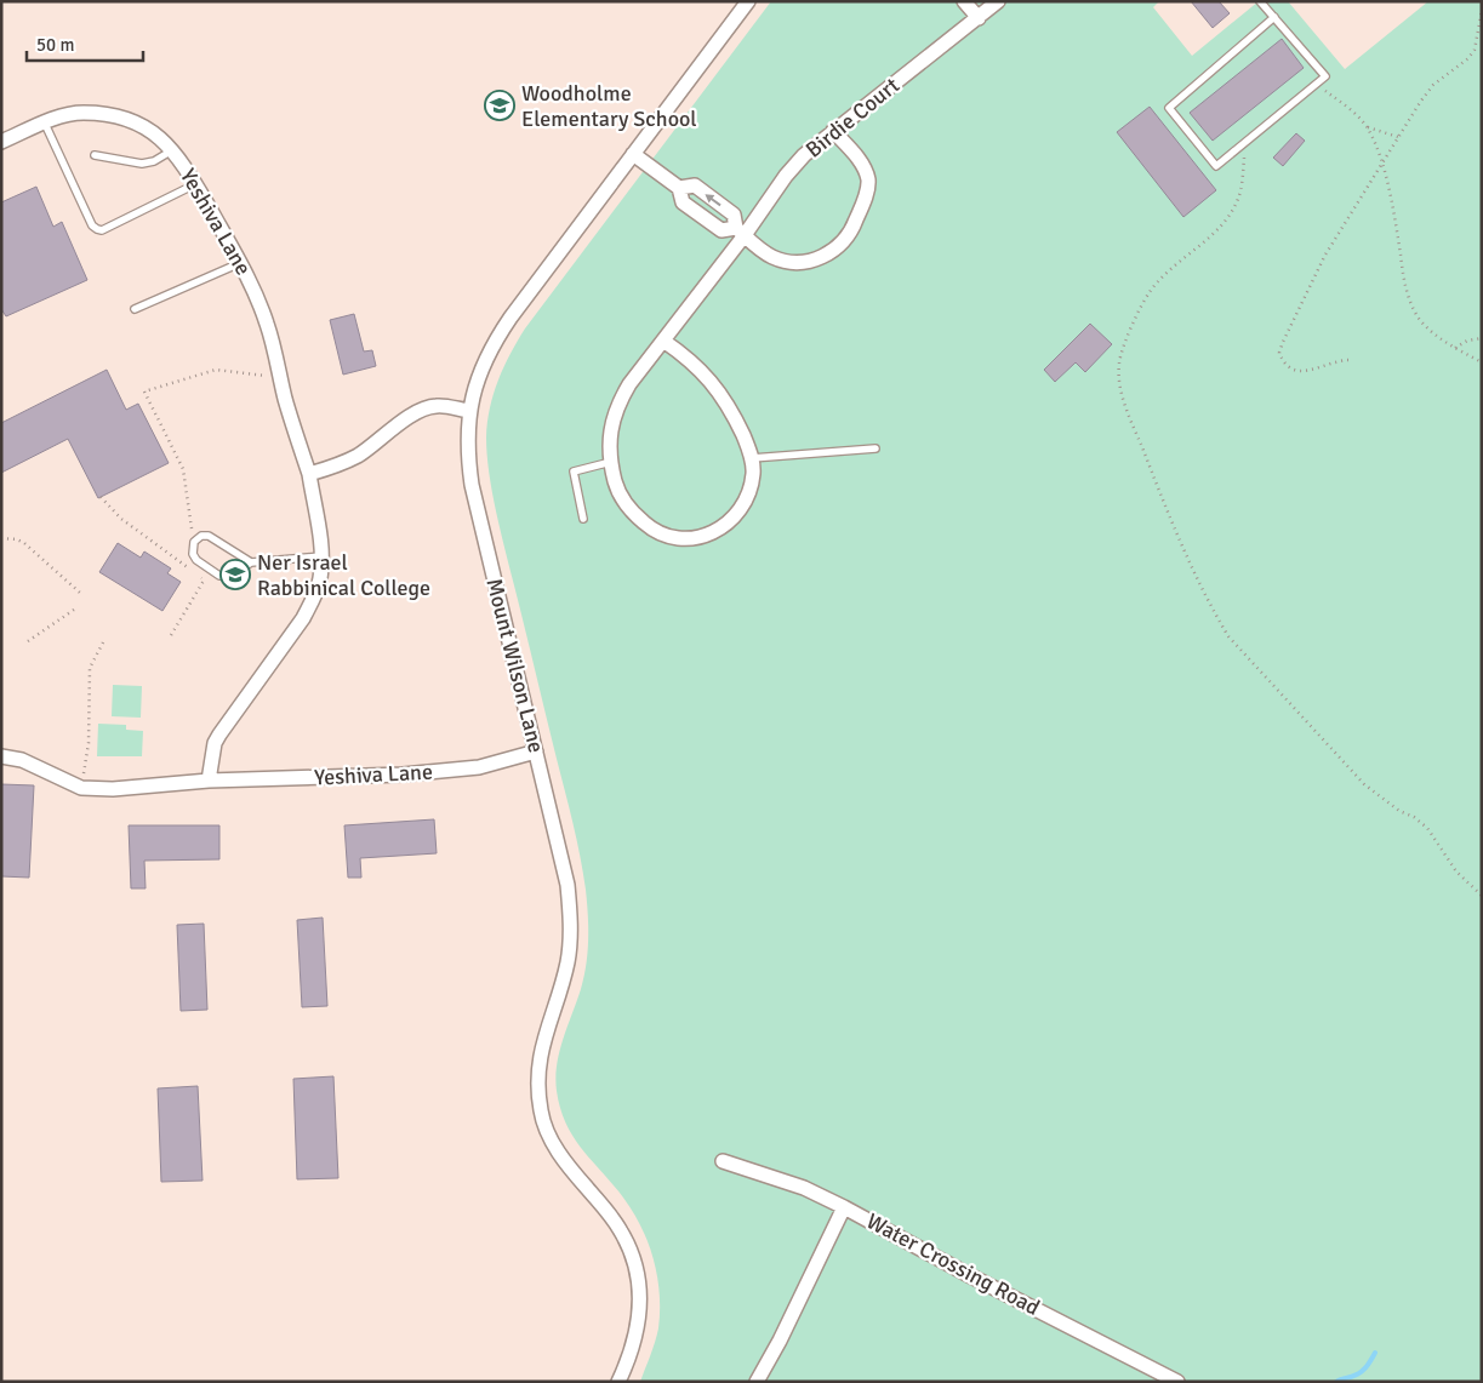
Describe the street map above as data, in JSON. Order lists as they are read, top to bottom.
{
  "streets": {
    "street": [
      "Birdie Court",
      "Yeshiva Lane",
      "Mount Wilson Lane",
      "Water Crossing Road"
    ]
  },
  "crossings": [
    ["Yeshiva Lane", "Mount Wilson Lane"]
  ],
  "places": {
    "school or university": ["Woodholme Elementary School", "Ner Israel Rabbinical College"]
  },
  "scale_bar": "50 m"
}
